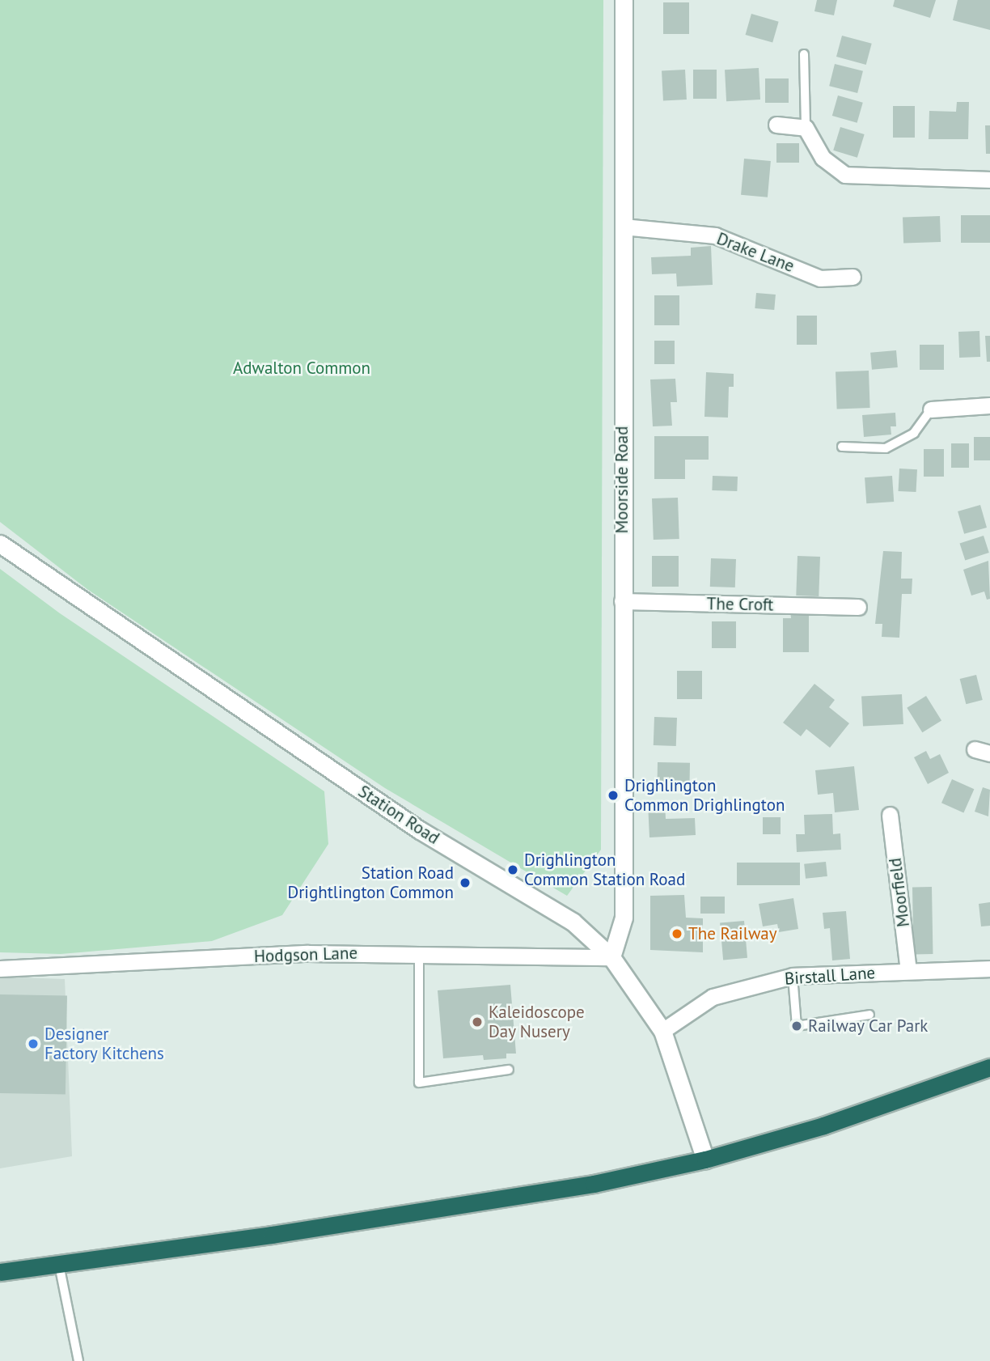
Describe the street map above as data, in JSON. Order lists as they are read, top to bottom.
{
  "streets": {
    "main road": ["Moorside Road", "Station Road"],
    "street": [
      "Drake Lane",
      "The Croft",
      "Moorfield",
      "Hodgson Lane",
      "Birstall Lane"
    ]
  },
  "crossings": [
    ["Drake Lane", "Moorside Road"],
    ["Moorside Road", "The Croft"],
    ["Moorside Road", "Station Road"],
    ["Moorside Road", "Hodgson Lane"],
    ["Station Road", "Hodgson Lane"],
    ["Station Road", "Birstall Lane"],
    ["Moorfield", "Birstall Lane"]
  ],
  "parks": ["Adwalton Common"],
  "places": [
    "Drighlington Common Drighlington",
    "Drighlington Common Station Road",
    "Station Road Drightlington Common",
    "The Railway",
    "Kaleidoscope Day Nusery",
    "Railway Car Park",
    "Designer Factory Kitchens"
  ]
}
